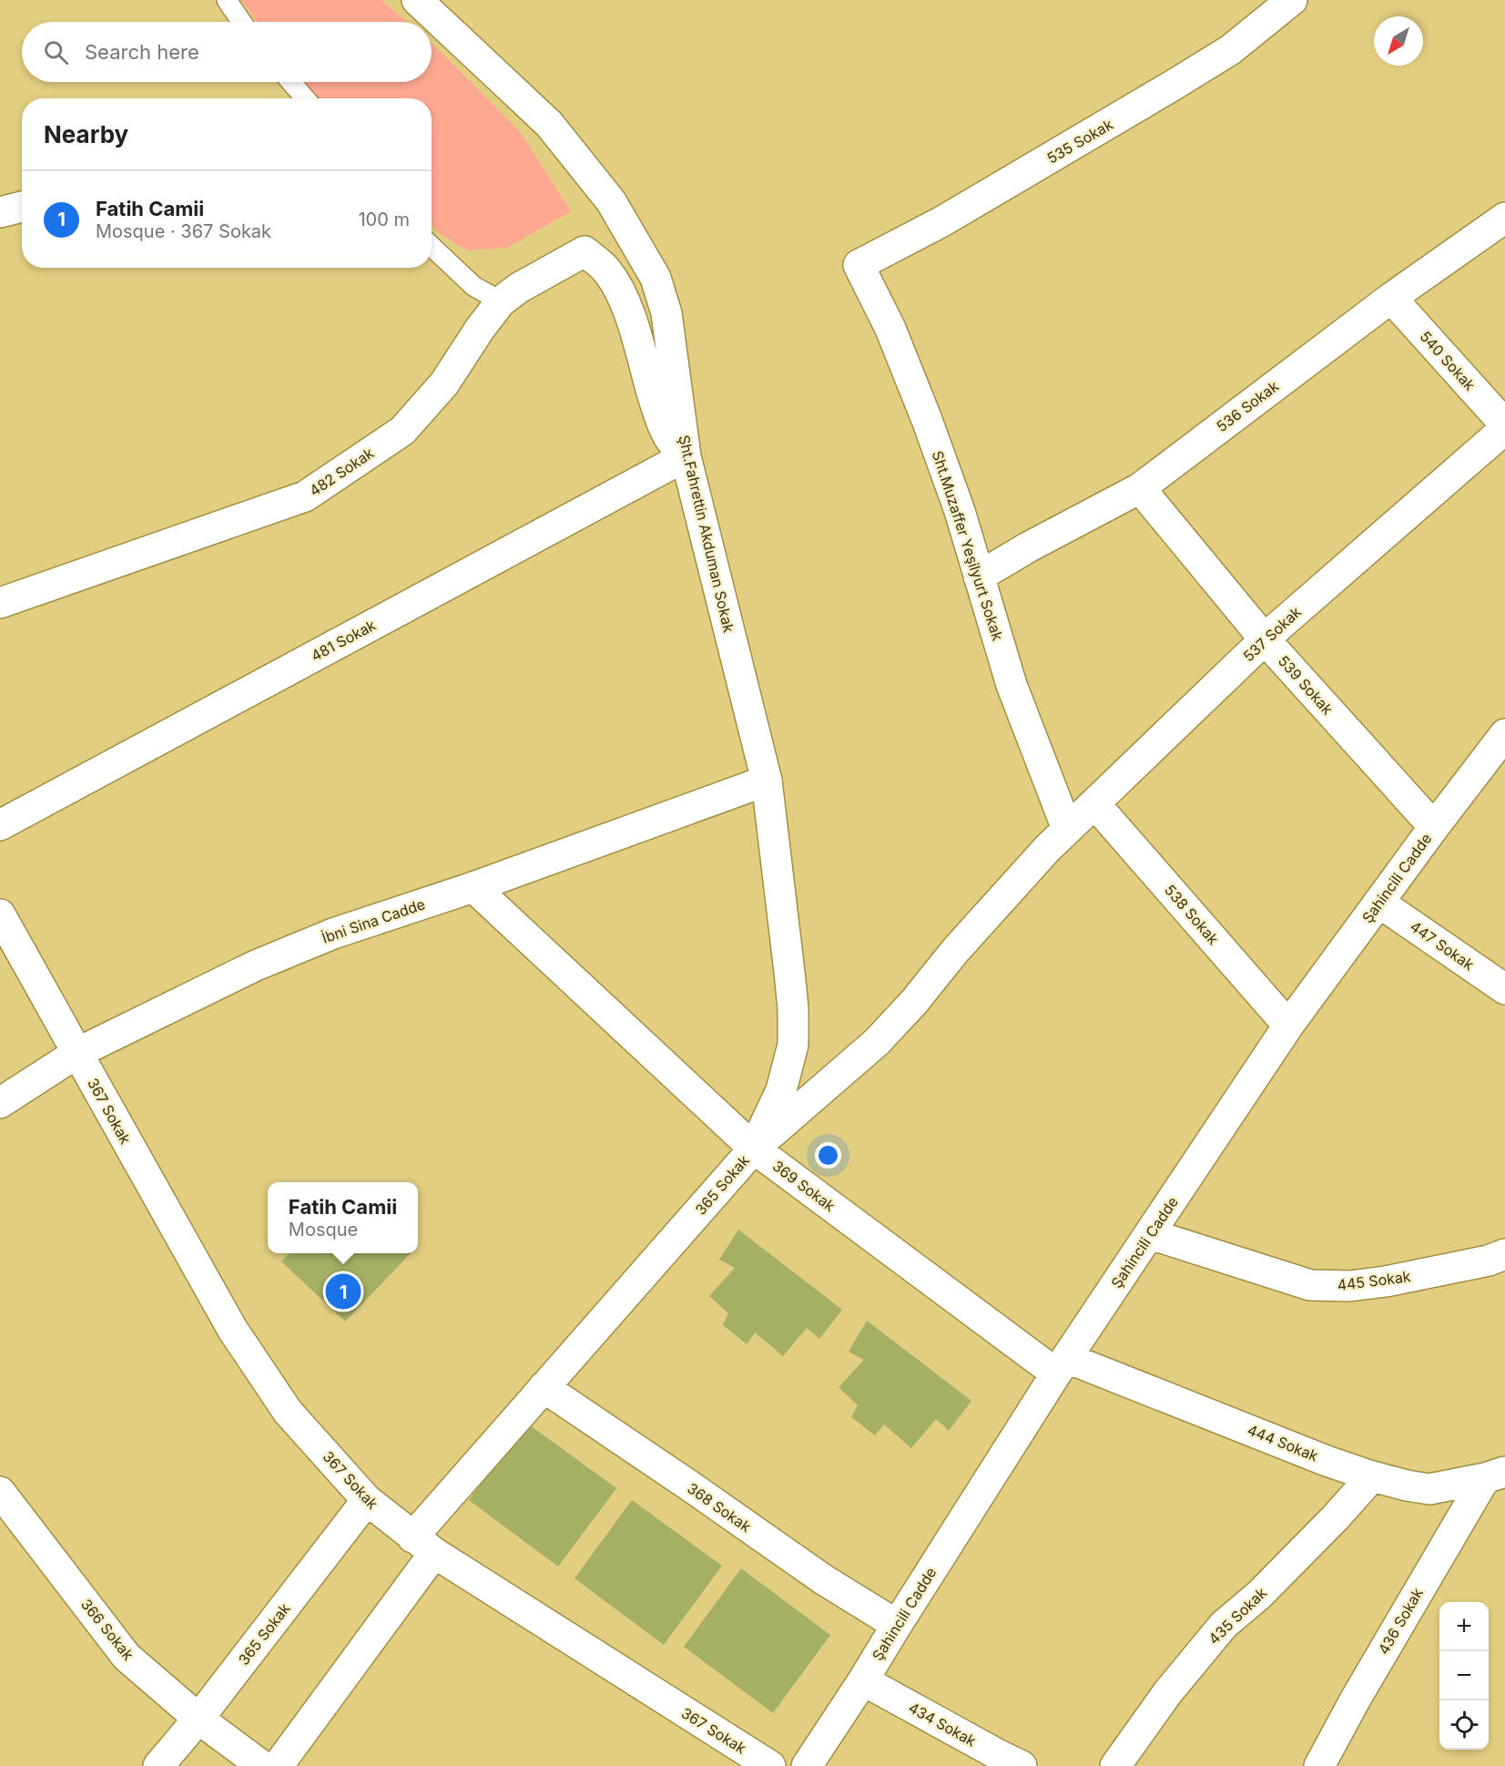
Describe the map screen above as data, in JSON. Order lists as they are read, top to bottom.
{
  "streets": {
    "street": [
      "535 Sokak",
      "540 Sokak",
      "536 Sokak",
      "482 Sokak",
      "Şht.Fahrettin Akduman Sokak",
      "Sht.Muzaffer Yeşilyurt Sokak",
      "537 Sokak",
      "481 Sokak",
      "539 Sokak",
      "Şahincili Cadde",
      "538 Sokak",
      "İbni Sina Cadde",
      "447 Sokak",
      "367 Sokak",
      "365 Sokak",
      "369 Sokak",
      "445 Sokak",
      "444 Sokak",
      "368 Sokak",
      "435 Sokak",
      "436 Sokak",
      "366 Sokak",
      "434 Sokak"
    ]
  },
  "crossings": [
    ["535 Sokak", "Sht.Muzaffer Yeşilyurt Sokak"],
    ["540 Sokak", "536 Sokak"],
    ["536 Sokak", "Sht.Muzaffer Yeşilyurt Sokak"],
    ["536 Sokak", "539 Sokak"],
    ["482 Sokak", "Şht.Fahrettin Akduman Sokak"],
    ["482 Sokak", "481 Sokak"],
    ["Şht.Fahrettin Akduman Sokak", "481 Sokak"],
    ["Şht.Fahrettin Akduman Sokak", "İbni Sina Cadde"],
    ["Şht.Fahrettin Akduman Sokak", "365 Sokak"],
    ["Şht.Fahrettin Akduman Sokak", "369 Sokak"],
    ["Sht.Muzaffer Yeşilyurt Sokak", "537 Sokak"],
    ["Sht.Muzaffer Yeşilyurt Sokak", "365 Sokak"],
    ["537 Sokak", "539 Sokak"],
    ["537 Sokak", "538 Sokak"],
    ["537 Sokak", "365 Sokak"],
    ["539 Sokak", "Şahincili Cadde"],
    ["Şahincili Cadde", "538 Sokak"],
    ["Şahincili Cadde", "447 Sokak"],
    ["Şahincili Cadde", "369 Sokak"],
    ["Şahincili Cadde", "445 Sokak"],
    ["Şahincili Cadde", "444 Sokak"],
    ["Şahincili Cadde", "368 Sokak"],
    ["Şahincili Cadde", "434 Sokak"],
    ["İbni Sina Cadde", "367 Sokak"],
    ["İbni Sina Cadde", "369 Sokak"],
    ["367 Sokak", "365 Sokak"],
    ["365 Sokak", "369 Sokak"],
    ["365 Sokak", "368 Sokak"],
    ["365 Sokak", "366 Sokak"],
    ["369 Sokak", "444 Sokak"],
    ["444 Sokak", "435 Sokak"],
    ["444 Sokak", "436 Sokak"]
  ],
  "north": "bottom left",
  "page": {
    "search": "Search here",
    "heading": "Nearby",
    "list": [
      {
        "mark": "1",
        "name": "Fatih Camii",
        "note": "Mosque · 367 Sokak",
        "value": "100 m"
      }
    ],
    "popup": ["Fatih Camii", "Mosque"],
    "pins": "1",
    "map_buttons": ["+", "−"]
  }
}
